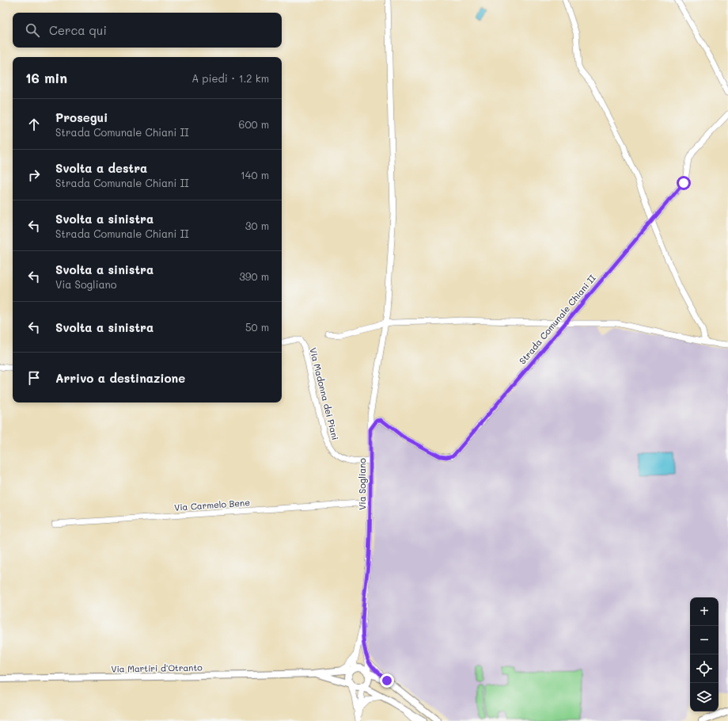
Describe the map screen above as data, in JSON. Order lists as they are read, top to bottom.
{
  "streets": {
    "main road": ["Via Sogliano", "Via Martiri d'Otranto"],
    "street": ["Strada Comunale Chiani II", "Via Madonna dei Piani", "Via Carmelo Bene"]
  },
  "crossings": [
    ["Strada Comunale Chiani II", "Via Sogliano"],
    ["Via Madonna dei Piani", "Via Sogliano"],
    ["Via Sogliano", "Via Carmelo Bene"],
    ["Via Sogliano", "Via Martiri d'Otranto"]
  ],
  "page": {
    "search": "Cerca qui",
    "heading": ["16 min", "A piedi · 1.2 km"],
    "list": [
      ["Prosegui", "Strada Comunale Chiani II", "600 m"],
      ["Svolta a destra", "Strada Comunale Chiani II", "140 m"],
      ["Svolta a sinistra", "Strada Comunale Chiani II", "30 m"],
      ["Svolta a sinistra", "Via Sogliano", "390 m"],
      ["Svolta a sinistra", "50 m"],
      "Arrivo a destinazione"
    ],
    "map_buttons": ["+", "−"]
  }
}
